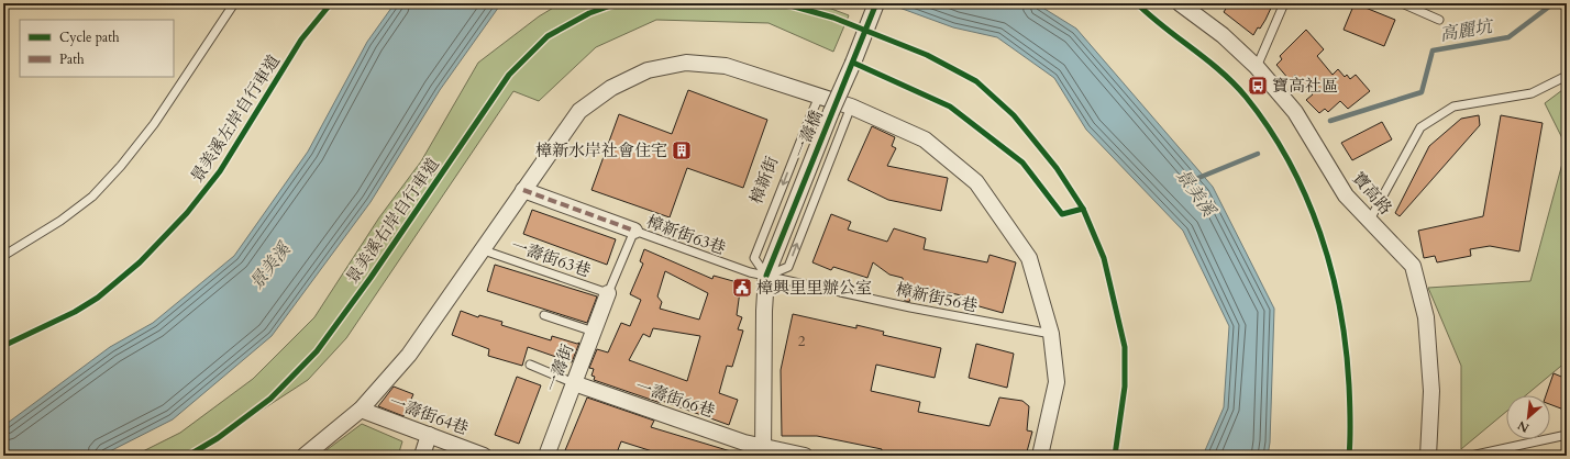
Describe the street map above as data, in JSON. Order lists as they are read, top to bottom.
{
  "streets": {
    "street": [
      "一壽橋",
      "寶高路",
      "一壽街",
      "一壽街66巷",
      "一壽街64巷"
    ],
    "lane": [
      "樟新街",
      "樟新街63巷",
      "一壽街63巷",
      "樟新街56巷"
    ],
    "cycle path": ["景美溪左岸自行車道", "景美溪右岸自行車道"]
  },
  "crossings": [
    ["一壽橋", "樟新街"],
    ["一壽橋", "樟新街63巷"],
    ["一壽橋", "樟新街56巷"],
    ["樟新街", "樟新街63巷"],
    ["樟新街", "樟新街56巷"],
    ["樟新街63巷", "一壽街63巷"],
    ["樟新街63巷", "樟新街56巷"],
    ["樟新街63巷", "一壽街"],
    ["一壽街63巷", "一壽街"],
    ["一壽街", "一壽街66巷"]
  ],
  "water": ["高麗坑", "景美溪"],
  "places": {
    "bus stop": ["寶高社區"],
    "building": ["樟新水岸社會住宅"],
    "public building": ["樟興里里辦公室"]
  },
  "house_numbers": ["2"],
  "legend": ["Cycle path", "Path"],
  "north": "bottom left"
}
